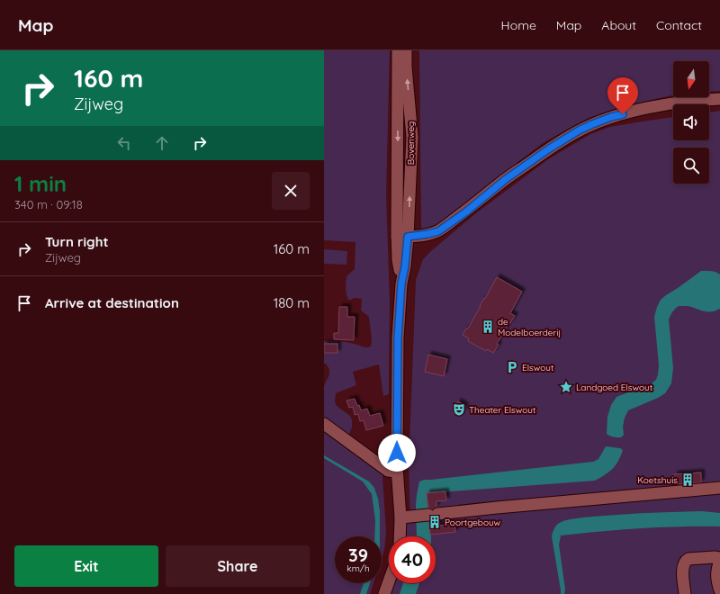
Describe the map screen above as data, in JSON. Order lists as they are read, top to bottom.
{
  "streets": {
    "street": ["Bovenweg"]
  },
  "places": {
    "building": ["de Modelboerderij", "Koetshuis", "Poortgebouw"],
    "parking": ["Elswout"],
    "place": ["Landgoed Elswout"],
    "theatre": ["Theater Elswout"]
  },
  "north": "bottom",
  "page": {
    "header": "Map",
    "nav": [
      "Home",
      "Map",
      "About",
      "Contact"
    ],
    "turn": ["160 m", "Zijweg"],
    "heading": ["1 min", "340 m · 09:18"],
    "list": [
      {
        "name": "Turn right",
        "note": "Zijweg",
        "value": "160 m"
      },
      {
        "name": "Arrive at destination",
        "value": "180 m"
      }
    ],
    "speed": "39 km/h",
    "limit": "40",
    "buttons": ["Exit", "Share"]
  }
}
